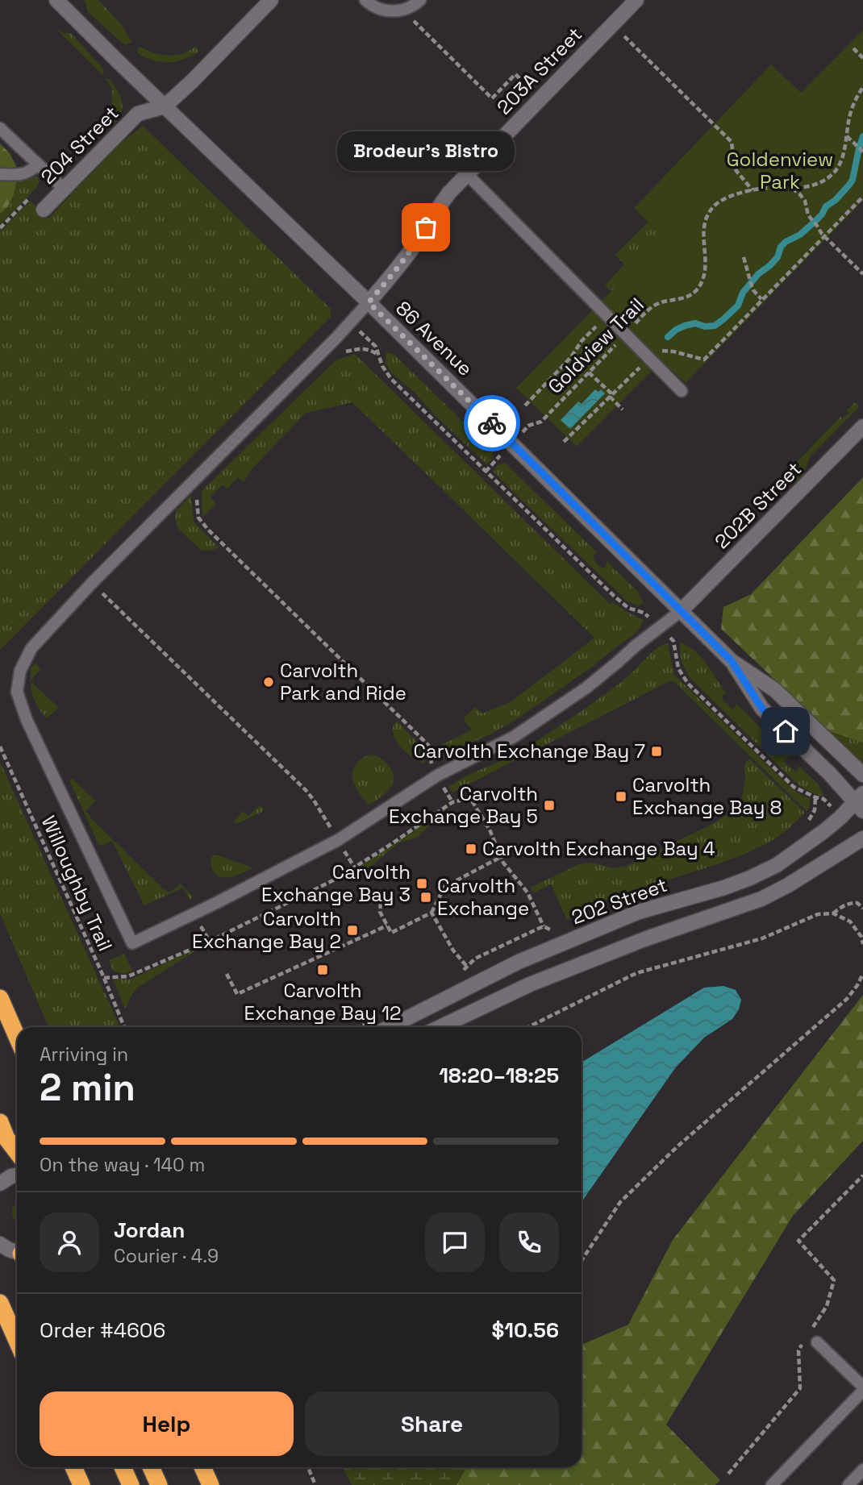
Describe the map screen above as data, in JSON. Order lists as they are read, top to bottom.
{
  "streets": {
    "street": [
      "203A Street",
      "204 Street",
      "86 Avenue",
      "202B Street",
      "202 Street"
    ],
    "path": ["Goldview Trail", "Willoughby Trail"]
  },
  "crossings": [
    ["203A Street", "86 Avenue"],
    ["204 Street", "86 Avenue"],
    ["86 Avenue", "202B Street"],
    ["86 Avenue", "202 Street"]
  ],
  "parks": ["Goldenview Park"],
  "places": {
    "other": ["Brodeur's Bistro", "Carvolth Park and Ride"],
    "transit": [
      "Carvolth Exchange Bay 7",
      "Carvolth Exchange Bay 8",
      "Carvolth Exchange Bay 5",
      "Carvolth Exchange Bay 4",
      "Carvolth Exchange Bay 3",
      "Carvolth Exchange",
      "Carvolth Exchange Bay 2",
      "Carvolth Exchange Bay 12"
    ]
  },
  "page": {
    "bubble": "Brodeur's Bistro",
    "heading": ["2 min", "Arriving in", "18:20–18:25"],
    "panel": [
      "Jordan",
      "Courier · 4.9",
      "Order #4606",
      "$10.56"
    ],
    "bar": "On the way · 140 m",
    "buttons": ["Help", "Share"]
  }
}
